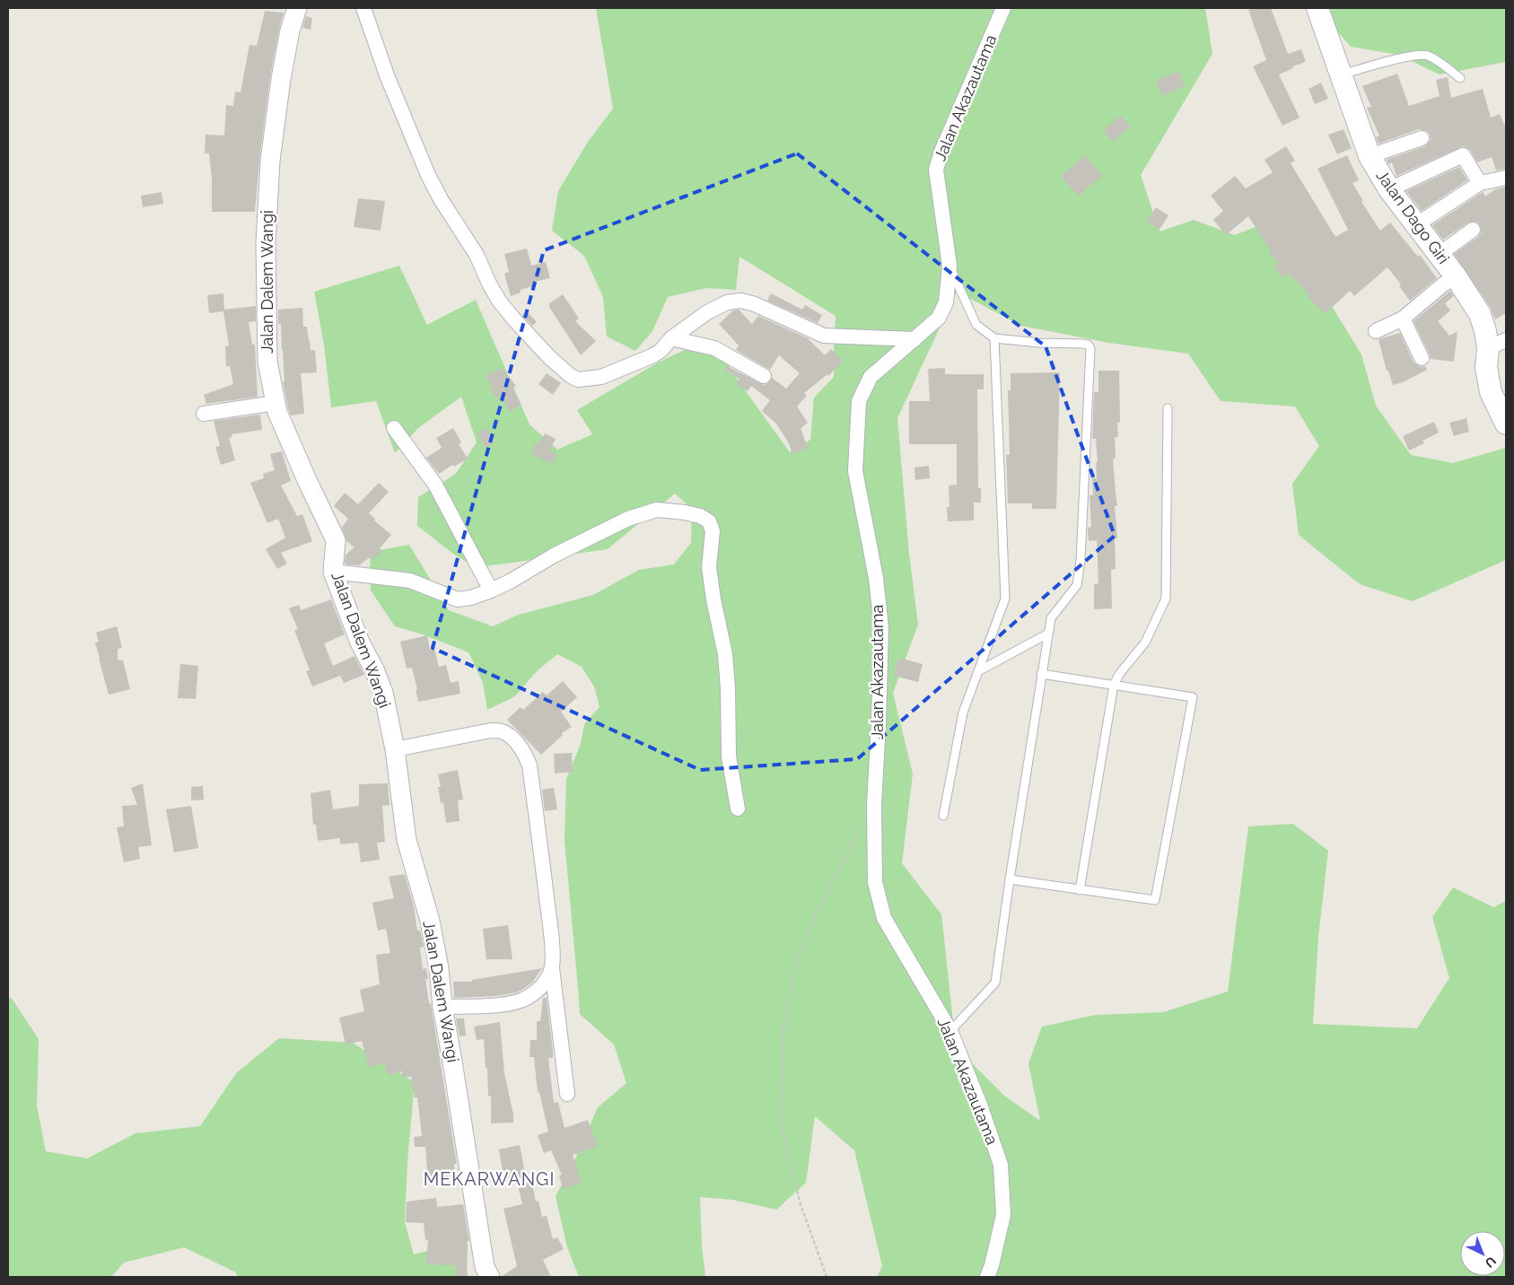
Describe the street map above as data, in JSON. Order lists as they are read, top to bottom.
{
  "streets": {
    "main road": ["Jalan Dago Giri"],
    "street": ["Jalan Akazautama", "Jalan Dalem Wangi"]
  },
  "districts": ["MEKARWANGI"],
  "north": "bottom right"
}
